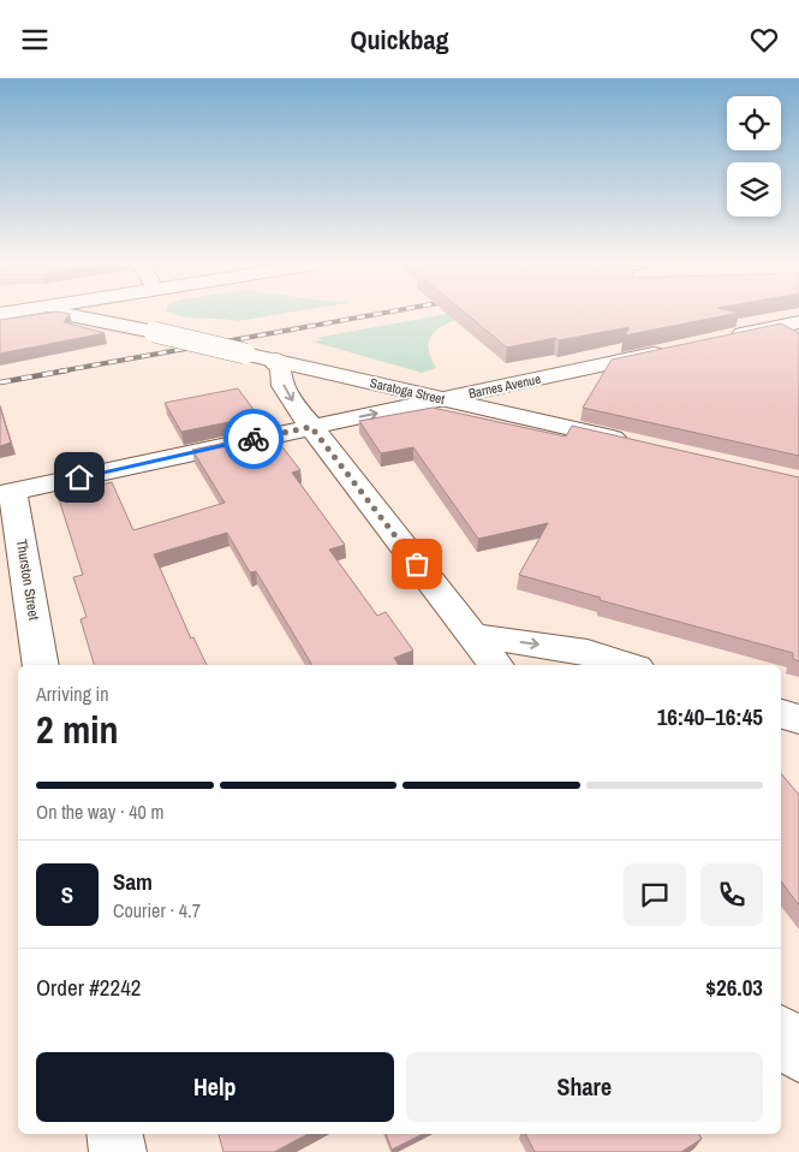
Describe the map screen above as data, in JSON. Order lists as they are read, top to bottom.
{
  "streets": {
    "street": ["Barnes Avenue", "Saratoga Street", "Thurston Street"]
  },
  "crossings": [
    ["Barnes Avenue", "Saratoga Street"],
    ["Barnes Avenue", "Thurston Street"]
  ],
  "page": {
    "header": "Quickbag",
    "heading": ["2 min", "Arriving in", "16:40–16:45"],
    "panel": [
      "Sam",
      "Courier · 4.7",
      "Order #2242",
      "$26.03"
    ],
    "bar": "On the way · 40 m",
    "round": "S",
    "buttons": ["Help", "Share"]
  }
}
